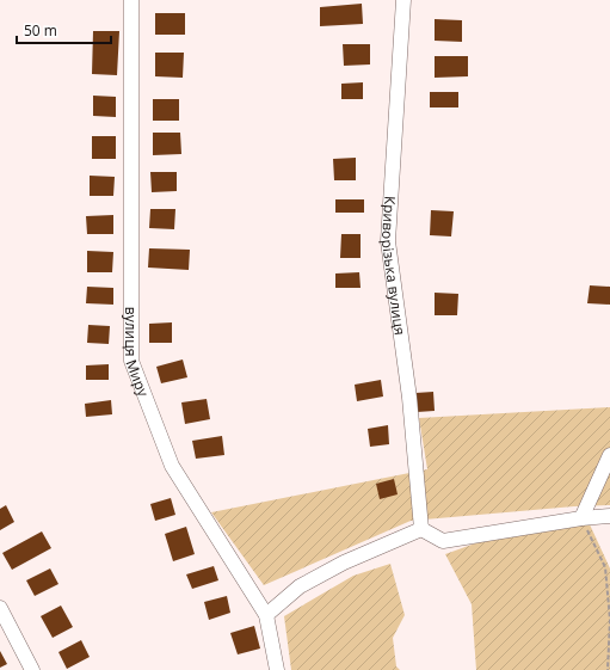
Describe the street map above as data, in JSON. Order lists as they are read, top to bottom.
{
  "streets": {
    "street": ["Криворізька вулиця", "вулиця Миру"]
  },
  "scale_bar": "50 m"
}
